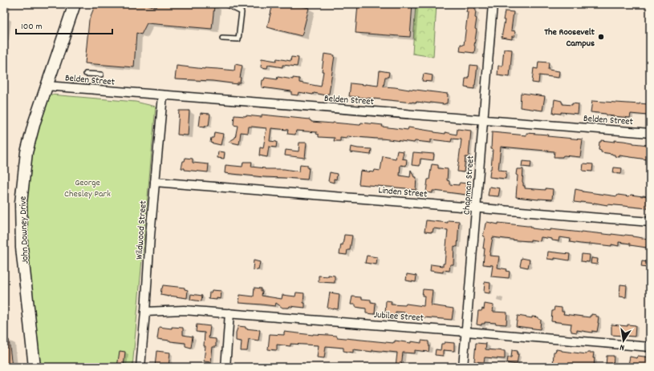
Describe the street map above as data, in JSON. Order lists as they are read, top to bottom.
{
  "streets": {
    "street": [
      "Belden Street",
      "Chapman Street",
      "Linden Street",
      "John Downey Drive",
      "Wildwood Street",
      "Jubilee Street"
    ]
  },
  "crossings": [
    ["Belden Street", "Chapman Street"],
    ["Belden Street", "John Downey Drive"],
    ["Belden Street", "Wildwood Street"],
    ["Chapman Street", "Linden Street"],
    ["Chapman Street", "Jubilee Street"],
    ["Linden Street", "Wildwood Street"],
    ["Wildwood Street", "Jubilee Street"]
  ],
  "parks": ["George Chesley Park"],
  "places": ["The Roosevelt Campus"],
  "scale_bar": "100 m",
  "north": "bottom"
}
